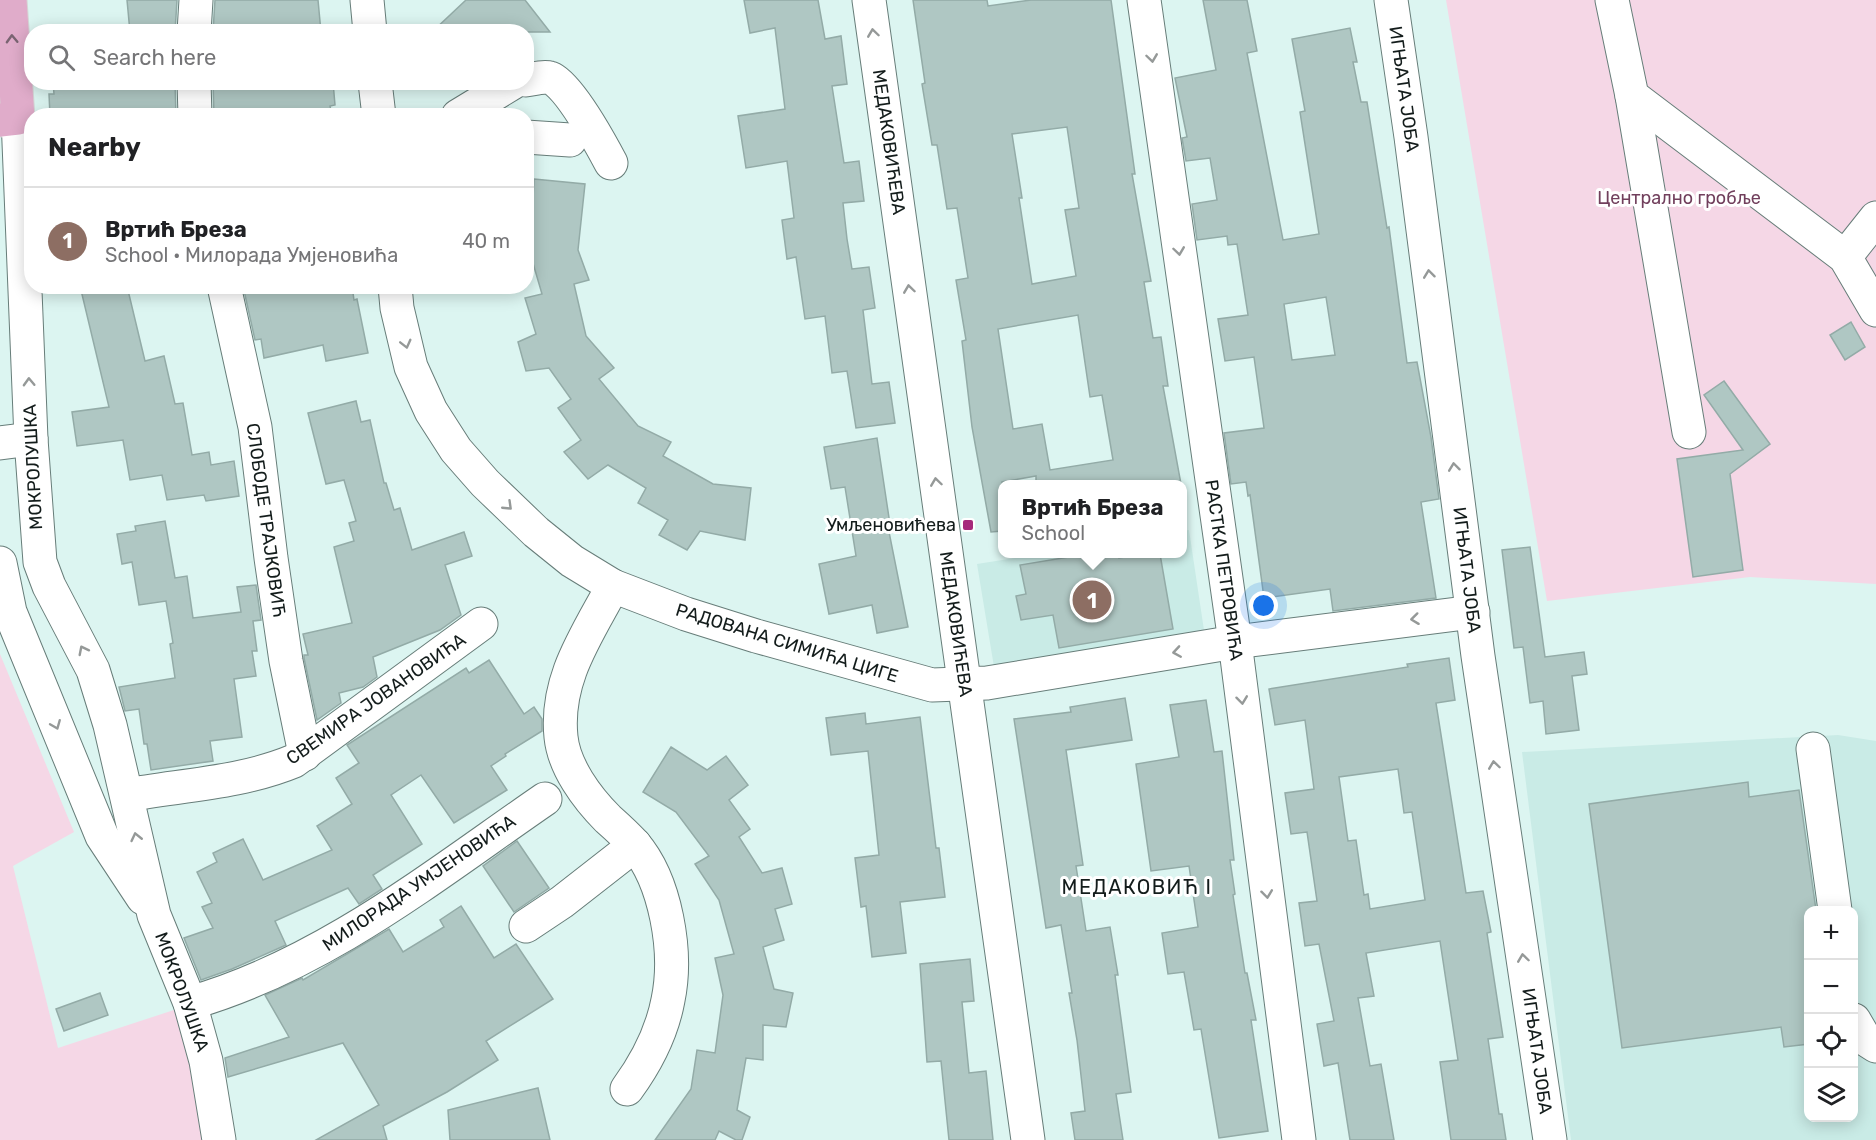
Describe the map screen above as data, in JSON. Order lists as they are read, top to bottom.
{
  "streets": {
    "main road": ["МОКРОЛУШКА"],
    "street": [
      "ИГЊАТА ЈОБА",
      "МЕДАКОВИЋЕВА",
      "СЛОБОДЕ ТРАЈКОВИЋ",
      "РАСТКА ПЕТРОВИЋА",
      "РАДОВАНА СИМИЋА ЦИГЕ",
      "СВЕМИРА ЈОВАНОВИЋА",
      "МИЛОРАДА УМЈЕНОВИЋА"
    ]
  },
  "crossings": [
    ["МЕДАКОВИЋЕВА", "РАДОВАНА СИМИЋА ЦИГЕ"],
    ["МОКРОЛУШКА", "СВЕМИРА ЈОВАНОВИЋА"],
    ["МОКРОЛУШКА", "МИЛОРАДА УМЈЕНОВИЋА"],
    ["СЛОБОДЕ ТРАЈКОВИЋ", "СВЕМИРА ЈОВАНОВИЋА"]
  ],
  "one_way": ["МЕДАКОВИЋЕВА", "РАСТКА ПЕТРОВИЋА", "РАДОВАНА СИМИЋА ЦИГЕ"],
  "districts": ["МЕДАКОВИЋ I"],
  "parks": ["Централно гробље"],
  "places": {
    "transit": ["Умљеновићева"]
  },
  "page": {
    "search": "Search here",
    "heading": "Nearby",
    "list": [
      {
        "mark": "1",
        "name": "Вртић Бреза",
        "note": "School · Милорада Умјеновића",
        "value": "40 m"
      }
    ],
    "popup": ["Вртић Бреза", "School"],
    "pins": "1",
    "map_buttons": ["+", "−"]
  }
}
